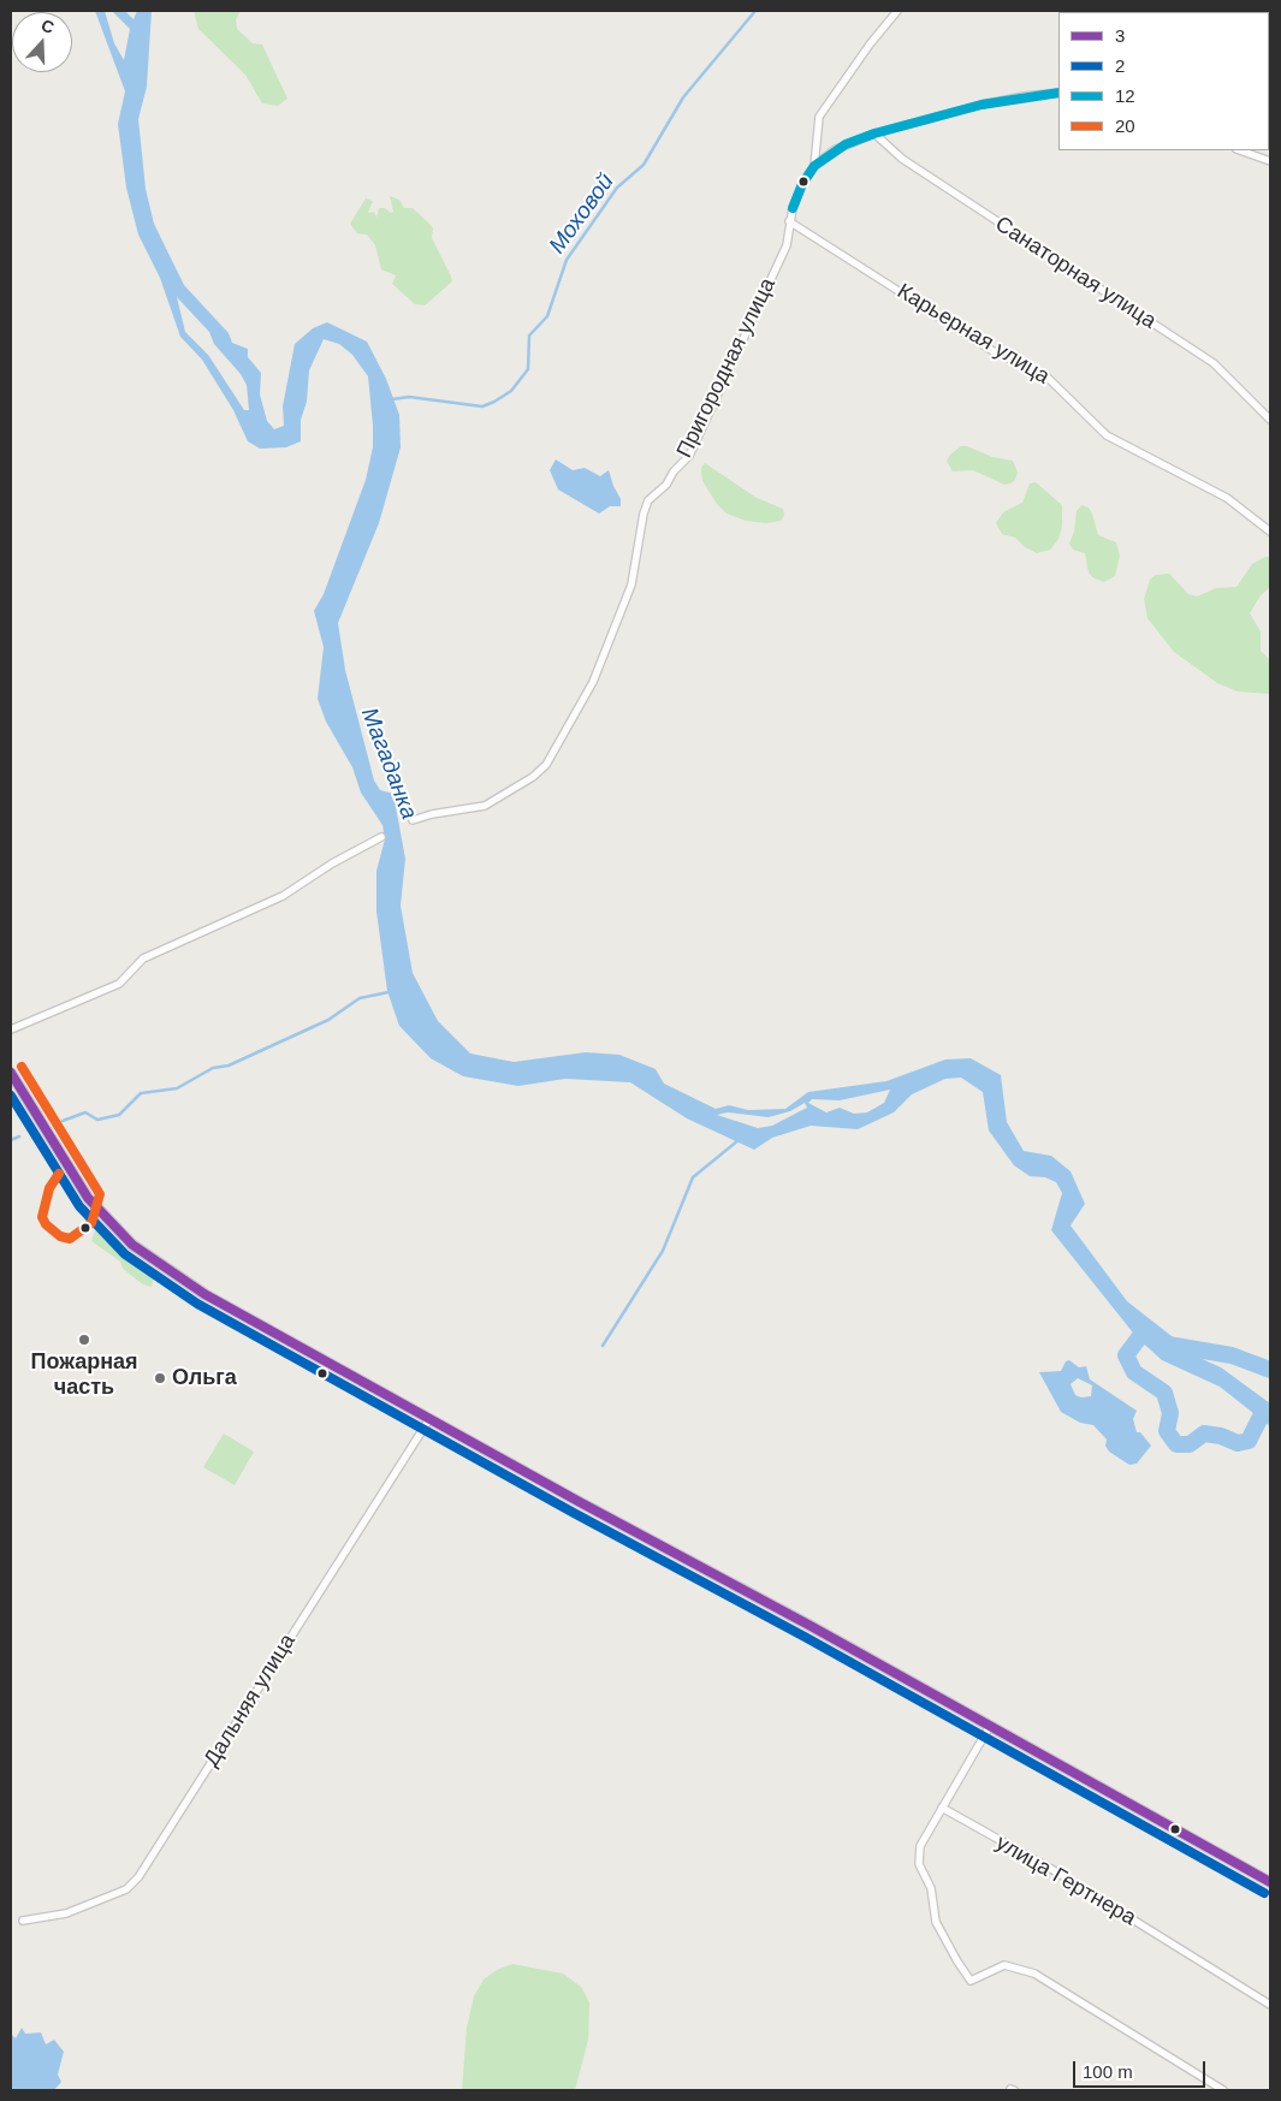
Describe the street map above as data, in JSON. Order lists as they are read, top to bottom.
{
  "streets": {
    "street": [
      "Санаторная улица",
      "Карьерная улица",
      "Пригородная улица",
      "Дальняя улица",
      "улица Гертнера"
    ]
  },
  "crossings": [
    ["Санаторная улица", "Пригородная улица"],
    ["Карьерная улица", "Пригородная улица"]
  ],
  "water": ["Моховой", "Магаданка"],
  "places": ["Пожарная часть", "Ольга"],
  "lines": [
    "transit line 12",
    "transit line 20",
    "transit line 3",
    "transit line 2"
  ],
  "legend": [
    "3",
    "2",
    "12",
    "20"
  ],
  "scale_bar": "100 m",
  "north": "top"
}
